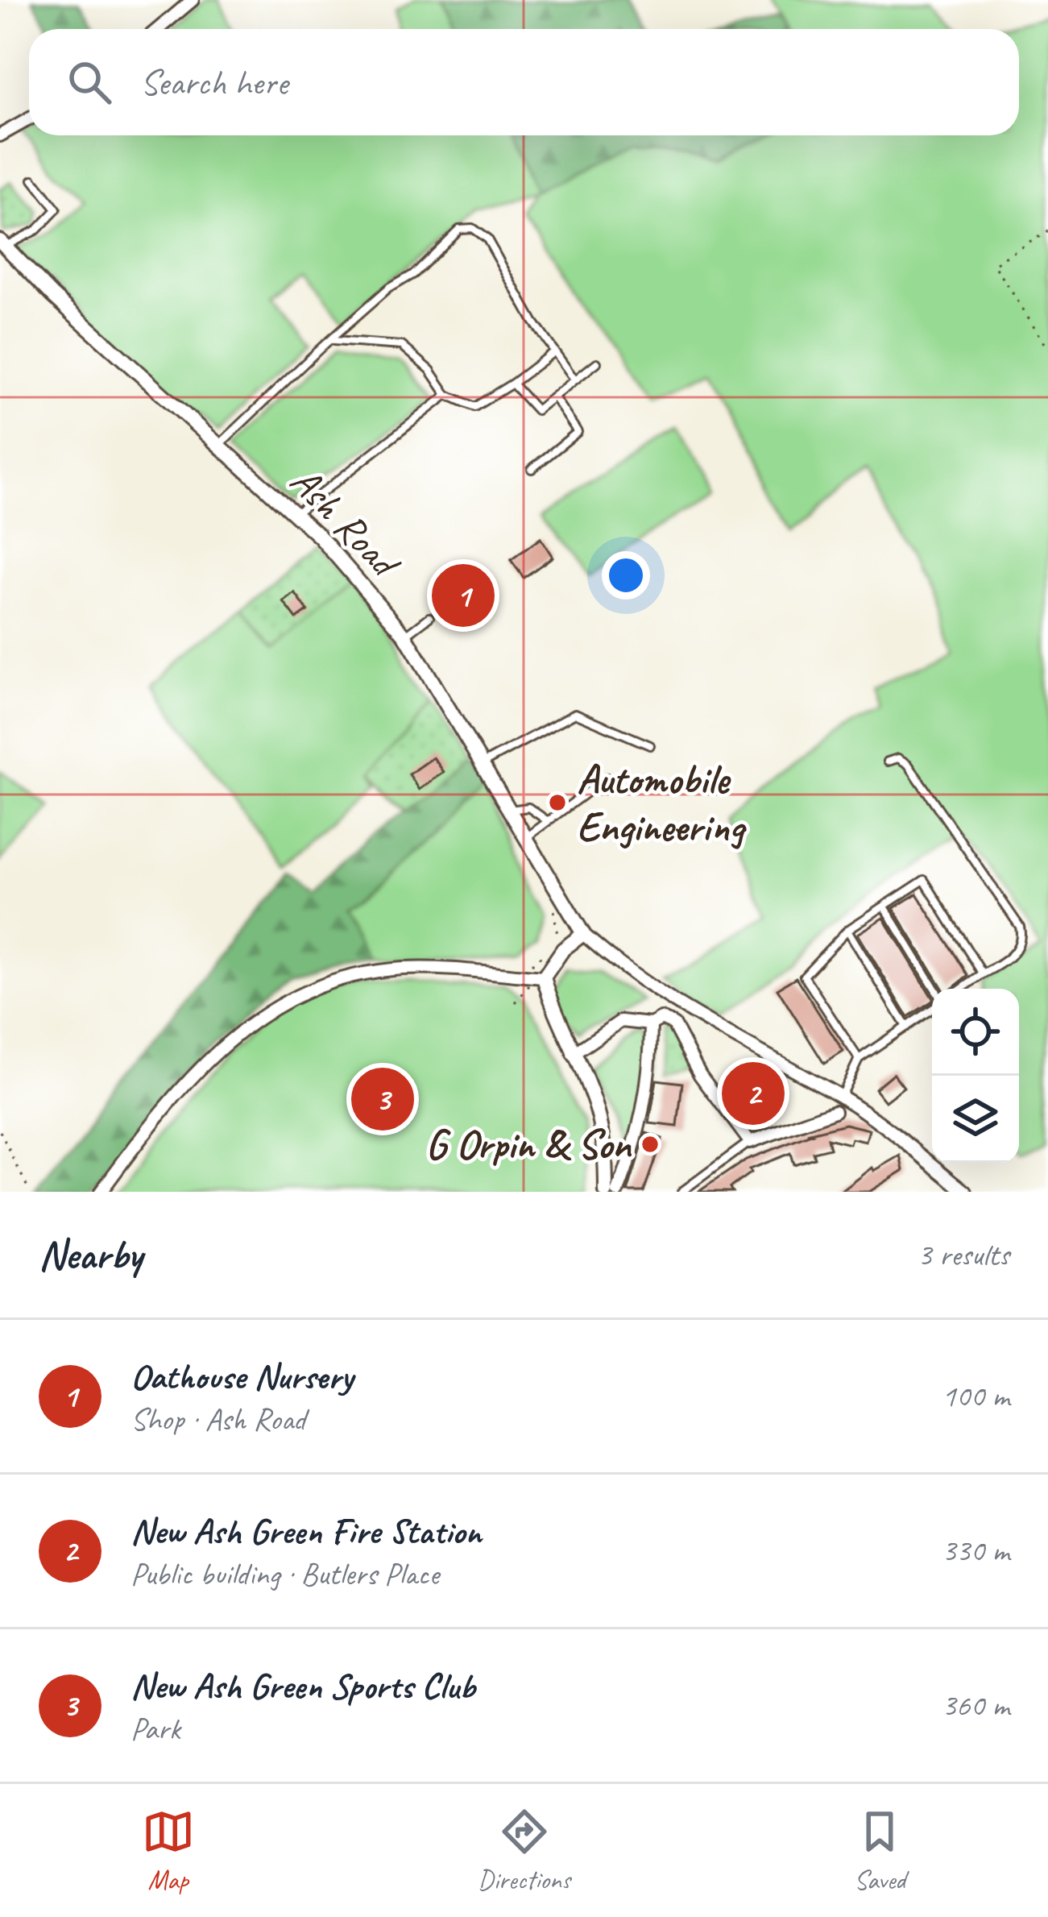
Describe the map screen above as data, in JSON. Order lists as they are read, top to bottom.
{
  "streets": {
    "street": ["Ash Road"]
  },
  "places": ["Automobile Engineering", "G Orpin & Son"],
  "page": {
    "search": "Search here",
    "pins": ["1", "2", "3"],
    "heading": ["Nearby", "3 results"],
    "list": [
      {
        "mark": "1",
        "name": "Oathouse Nursery",
        "note": "Shop · Ash Road",
        "value": "100 m"
      },
      {
        "mark": "2",
        "name": "New Ash Green Fire Station",
        "note": "Public building · Butlers Place",
        "value": "330 m"
      },
      {
        "mark": "3",
        "name": "New Ash Green Sports Club",
        "note": "Park",
        "value": "360 m"
      }
    ],
    "nav": ["Map", "Directions", "Saved"]
  }
}
